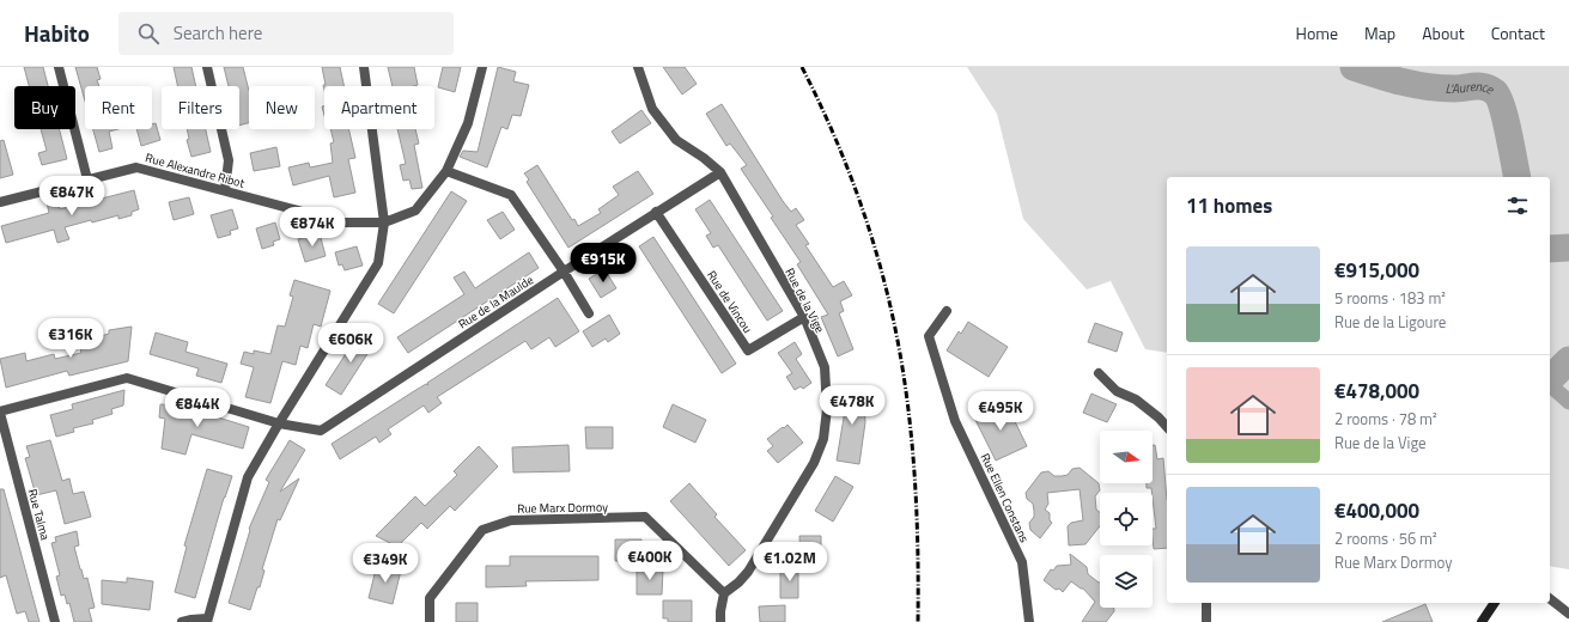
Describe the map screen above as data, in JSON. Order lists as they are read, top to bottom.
{
  "streets": {
    "street": [
      "Rue Alexandre Ribot",
      "Rue de la Vige",
      "Rue de la Maulde",
      "Rue de Vincou",
      "Rue Ellen Constans",
      "Rue Marx Dormoy",
      "Rue Talma"
    ]
  },
  "crossings": [
    ["Rue de la Vige", "Rue de la Maulde"],
    ["Rue de la Vige", "Rue de Vincou"],
    ["Rue de la Vige", "Rue Marx Dormoy"],
    ["Rue de la Maulde", "Rue de Vincou"],
    ["Rue de la Maulde", "Rue Talma"]
  ],
  "water": ["L'Aurence"],
  "north": "right",
  "page": {
    "header": "Habito",
    "search": "Search here",
    "nav": [
      "Home",
      "Map",
      "About",
      "Contact"
    ],
    "chip": [
      "Buy",
      "Rent",
      "Filters",
      "New",
      "Apartment"
    ],
    "price": [
      "€847K",
      "€874K",
      "€915K",
      "€316K",
      "€606K",
      "€478K",
      "€844K",
      "€495K",
      "€400K",
      "€1.02M",
      "€349K"
    ],
    "heading": "11 homes",
    "list": [
      {
        "name": "€915,000",
        "note": "5 rooms · 183 m² · Rue de la Ligoure"
      },
      {
        "name": "€478,000",
        "note": "2 rooms · 78 m² · Rue de la Vige"
      },
      {
        "name": "€400,000",
        "note": "2 rooms · 56 m² · Rue Marx Dormoy"
      }
    ]
  }
}
